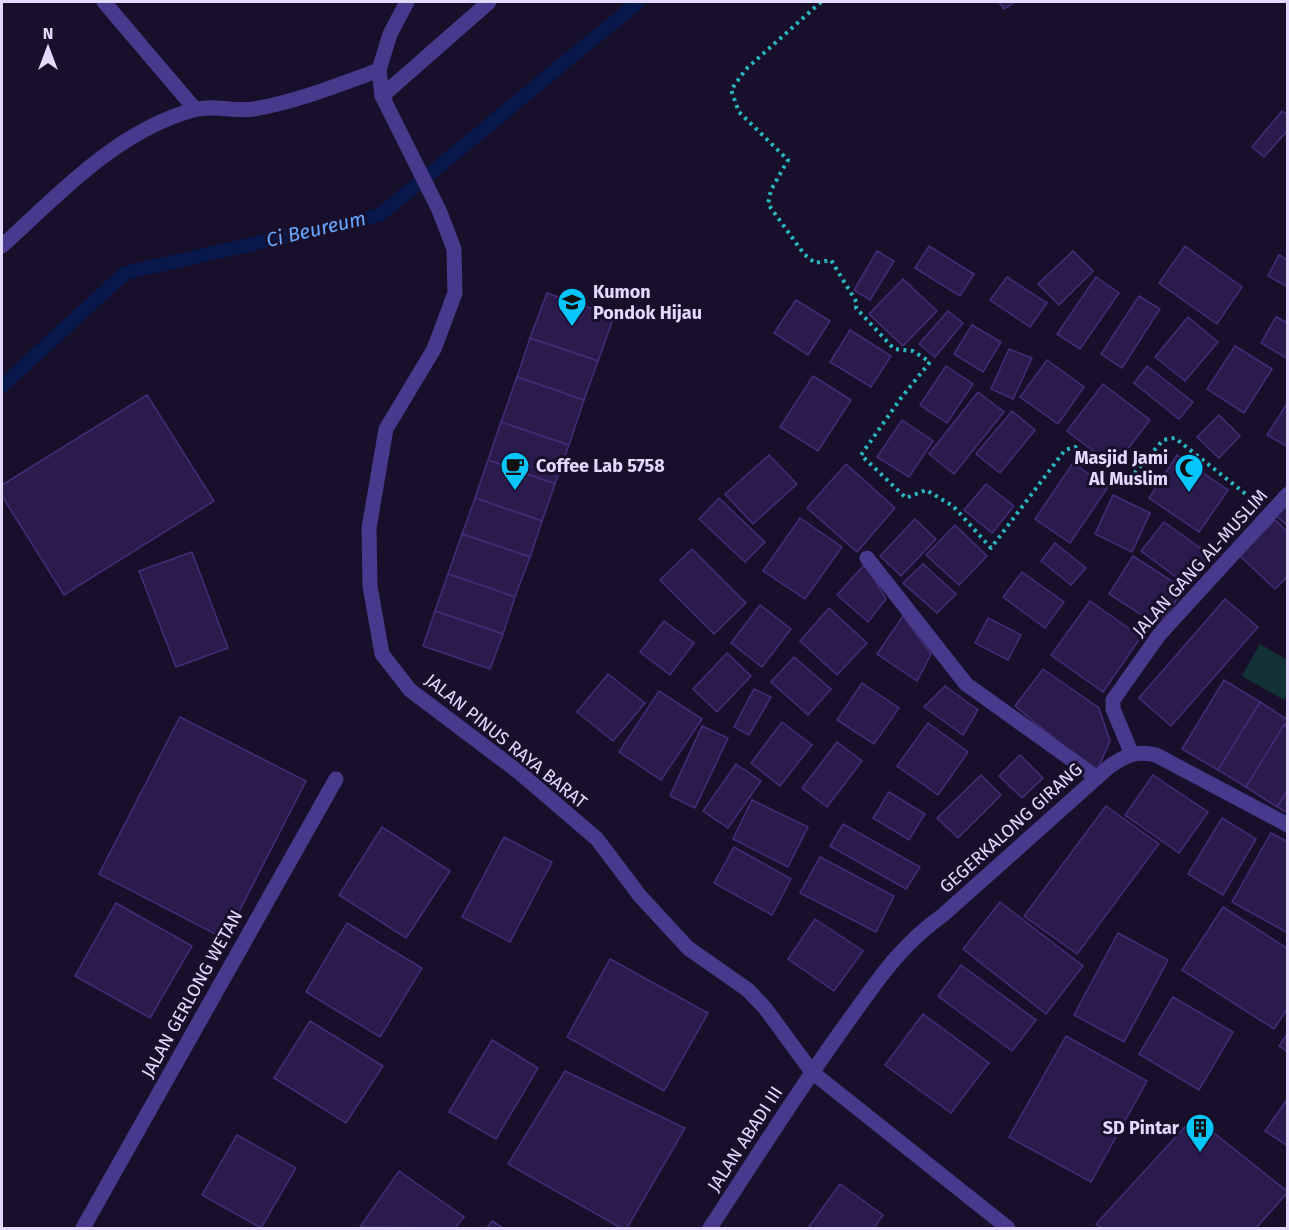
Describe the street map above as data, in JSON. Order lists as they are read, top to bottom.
{
  "streets": {
    "street": [
      "JALAN GANG AL-MUSLIM",
      "JALAN PINUS RAYA BARAT",
      "GEGERKALONG GIRANG",
      "JALAN GERLONG WETAN",
      "JALAN ABADI III"
    ]
  },
  "crossings": [
    ["JALAN GANG AL-MUSLIM", "GEGERKALONG GIRANG"],
    ["JALAN PINUS RAYA BARAT", "GEGERKALONG GIRANG"],
    ["JALAN PINUS RAYA BARAT", "JALAN ABADI III"],
    ["GEGERKALONG GIRANG", "JALAN ABADI III"]
  ],
  "water": ["Ci Beureum"],
  "places": {
    "school or university": ["Kumon Pondok Hijau"],
    "cafe": ["Coffee Lab 5758"],
    "mosque": ["Masjid Jami Al Muslim"],
    "building": ["SD Pintar"]
  },
  "north": "top"
}
